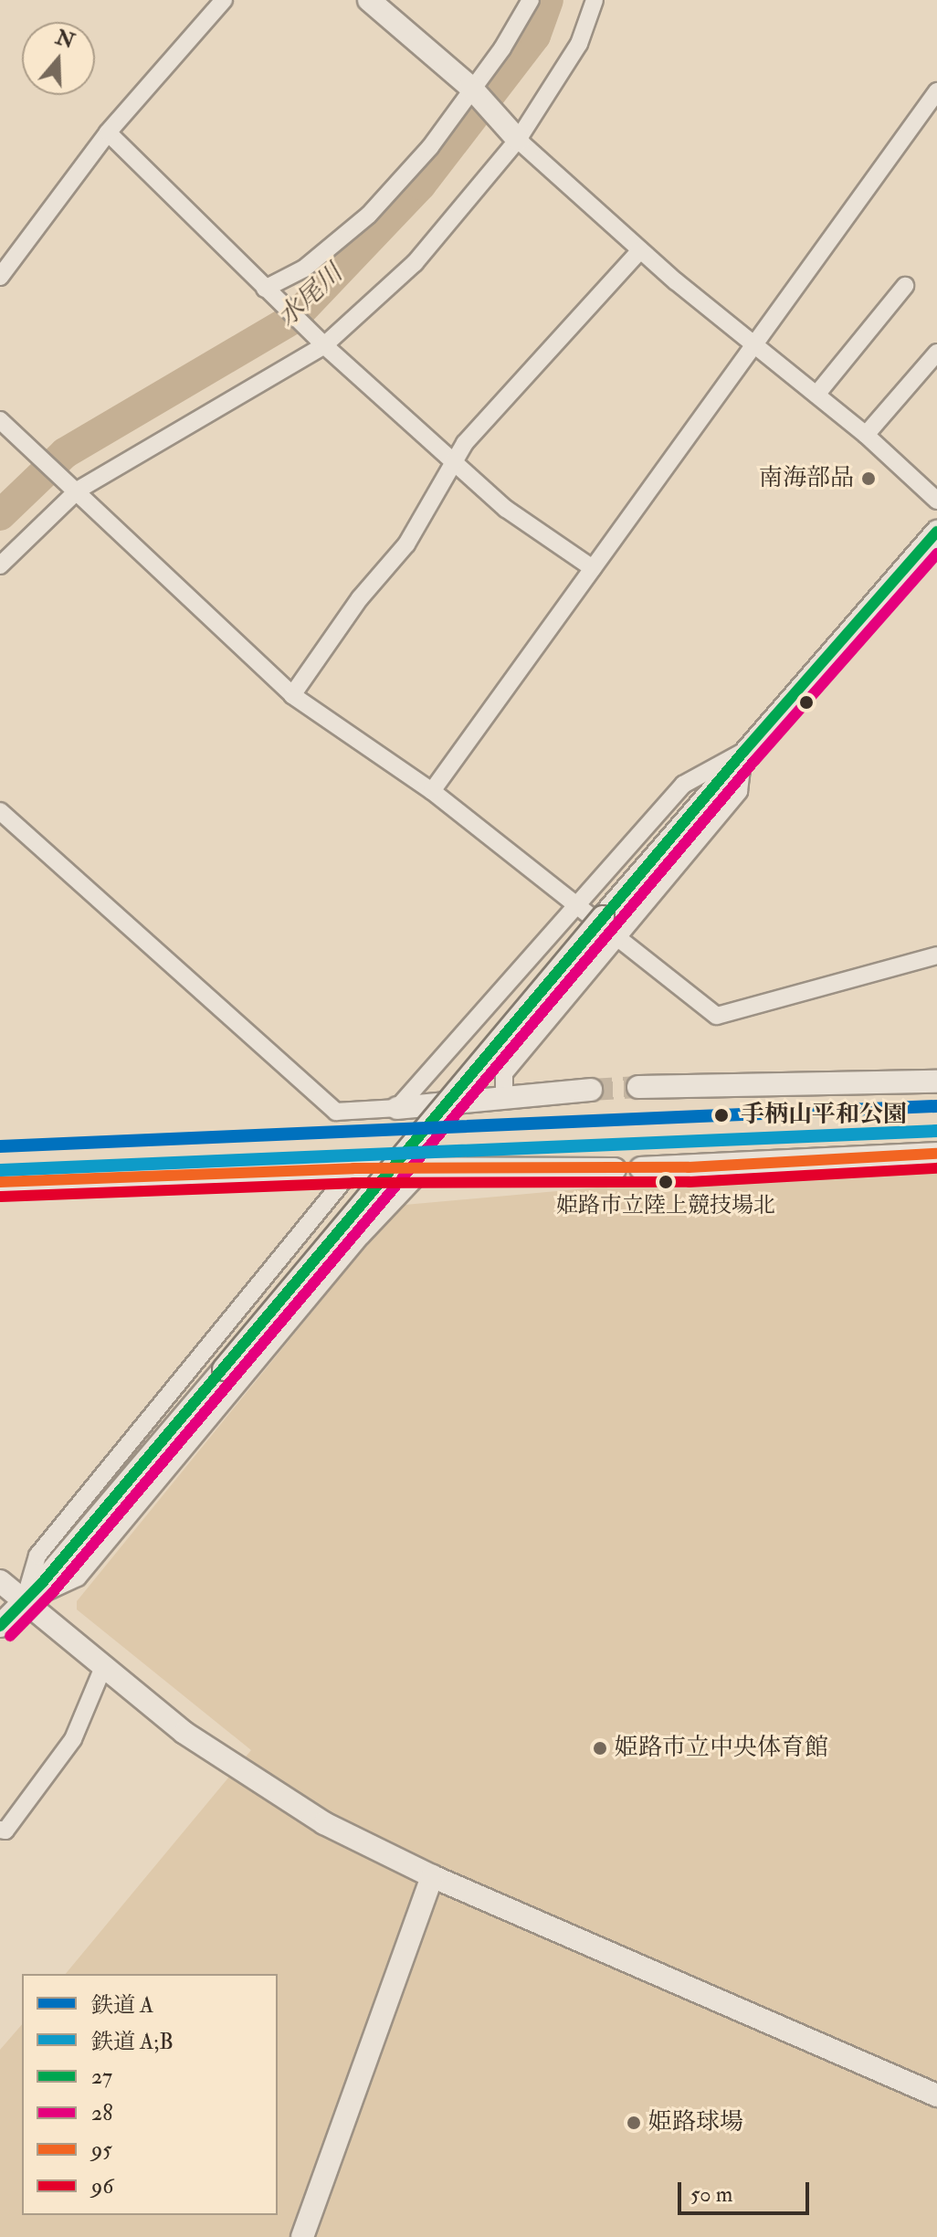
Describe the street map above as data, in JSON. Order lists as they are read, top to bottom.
{
  "water": ["水尾川"],
  "places": [
    "南海部品",
    "手柄山平和公園",
    "姫路市立陸上競技場北",
    "姫路市立中央体育館",
    "姫路球場"
  ],
  "lines": [
    "transit line 27",
    "transit line 28",
    "rail line A",
    "rail line A;B",
    "transit line 95",
    "transit line 96"
  ],
  "legend": [
    "鉄道 A",
    "鉄道 A;B",
    "27",
    "28",
    "95",
    "96"
  ],
  "scale_bar": "50 m",
  "north": "top"
}
